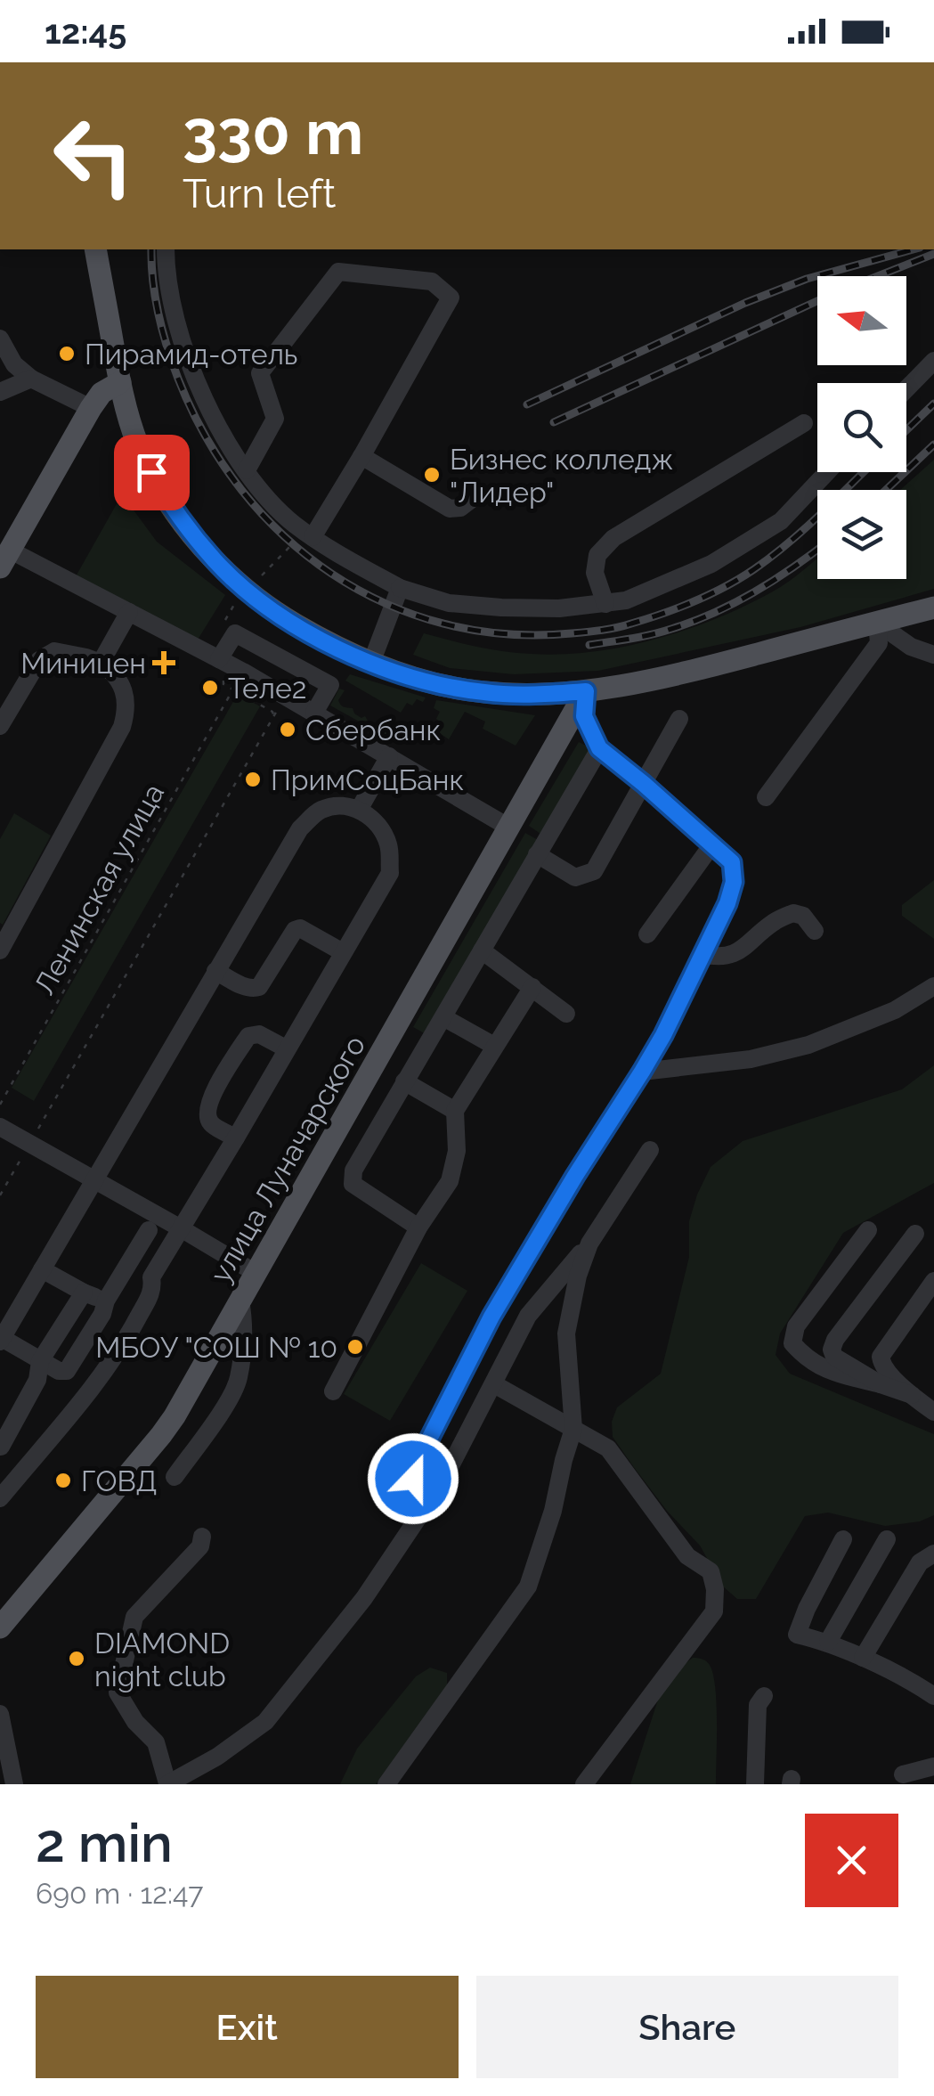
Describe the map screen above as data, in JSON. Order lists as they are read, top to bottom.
{
  "streets": {
    "main road": ["улица Луначарского"],
    "path": ["Ленинская улица"]
  },
  "places": {
    "other": [
      "Пирамид-отель",
      "Бизнес колледж \"Лидер\"",
      "Теле2",
      "Сбербанк",
      "ПримСоцБанк",
      "МБОУ \"СОШ № 10",
      "ГОВД",
      "DIAMOND night club"
    ],
    "health": ["Миницен"]
  },
  "north": "left",
  "page": {
    "status": "12:45",
    "turn": ["330 m", "Turn left"],
    "heading": ["2 min", "690 m · 12:47"],
    "buttons": ["Exit", "Share"]
  }
}
